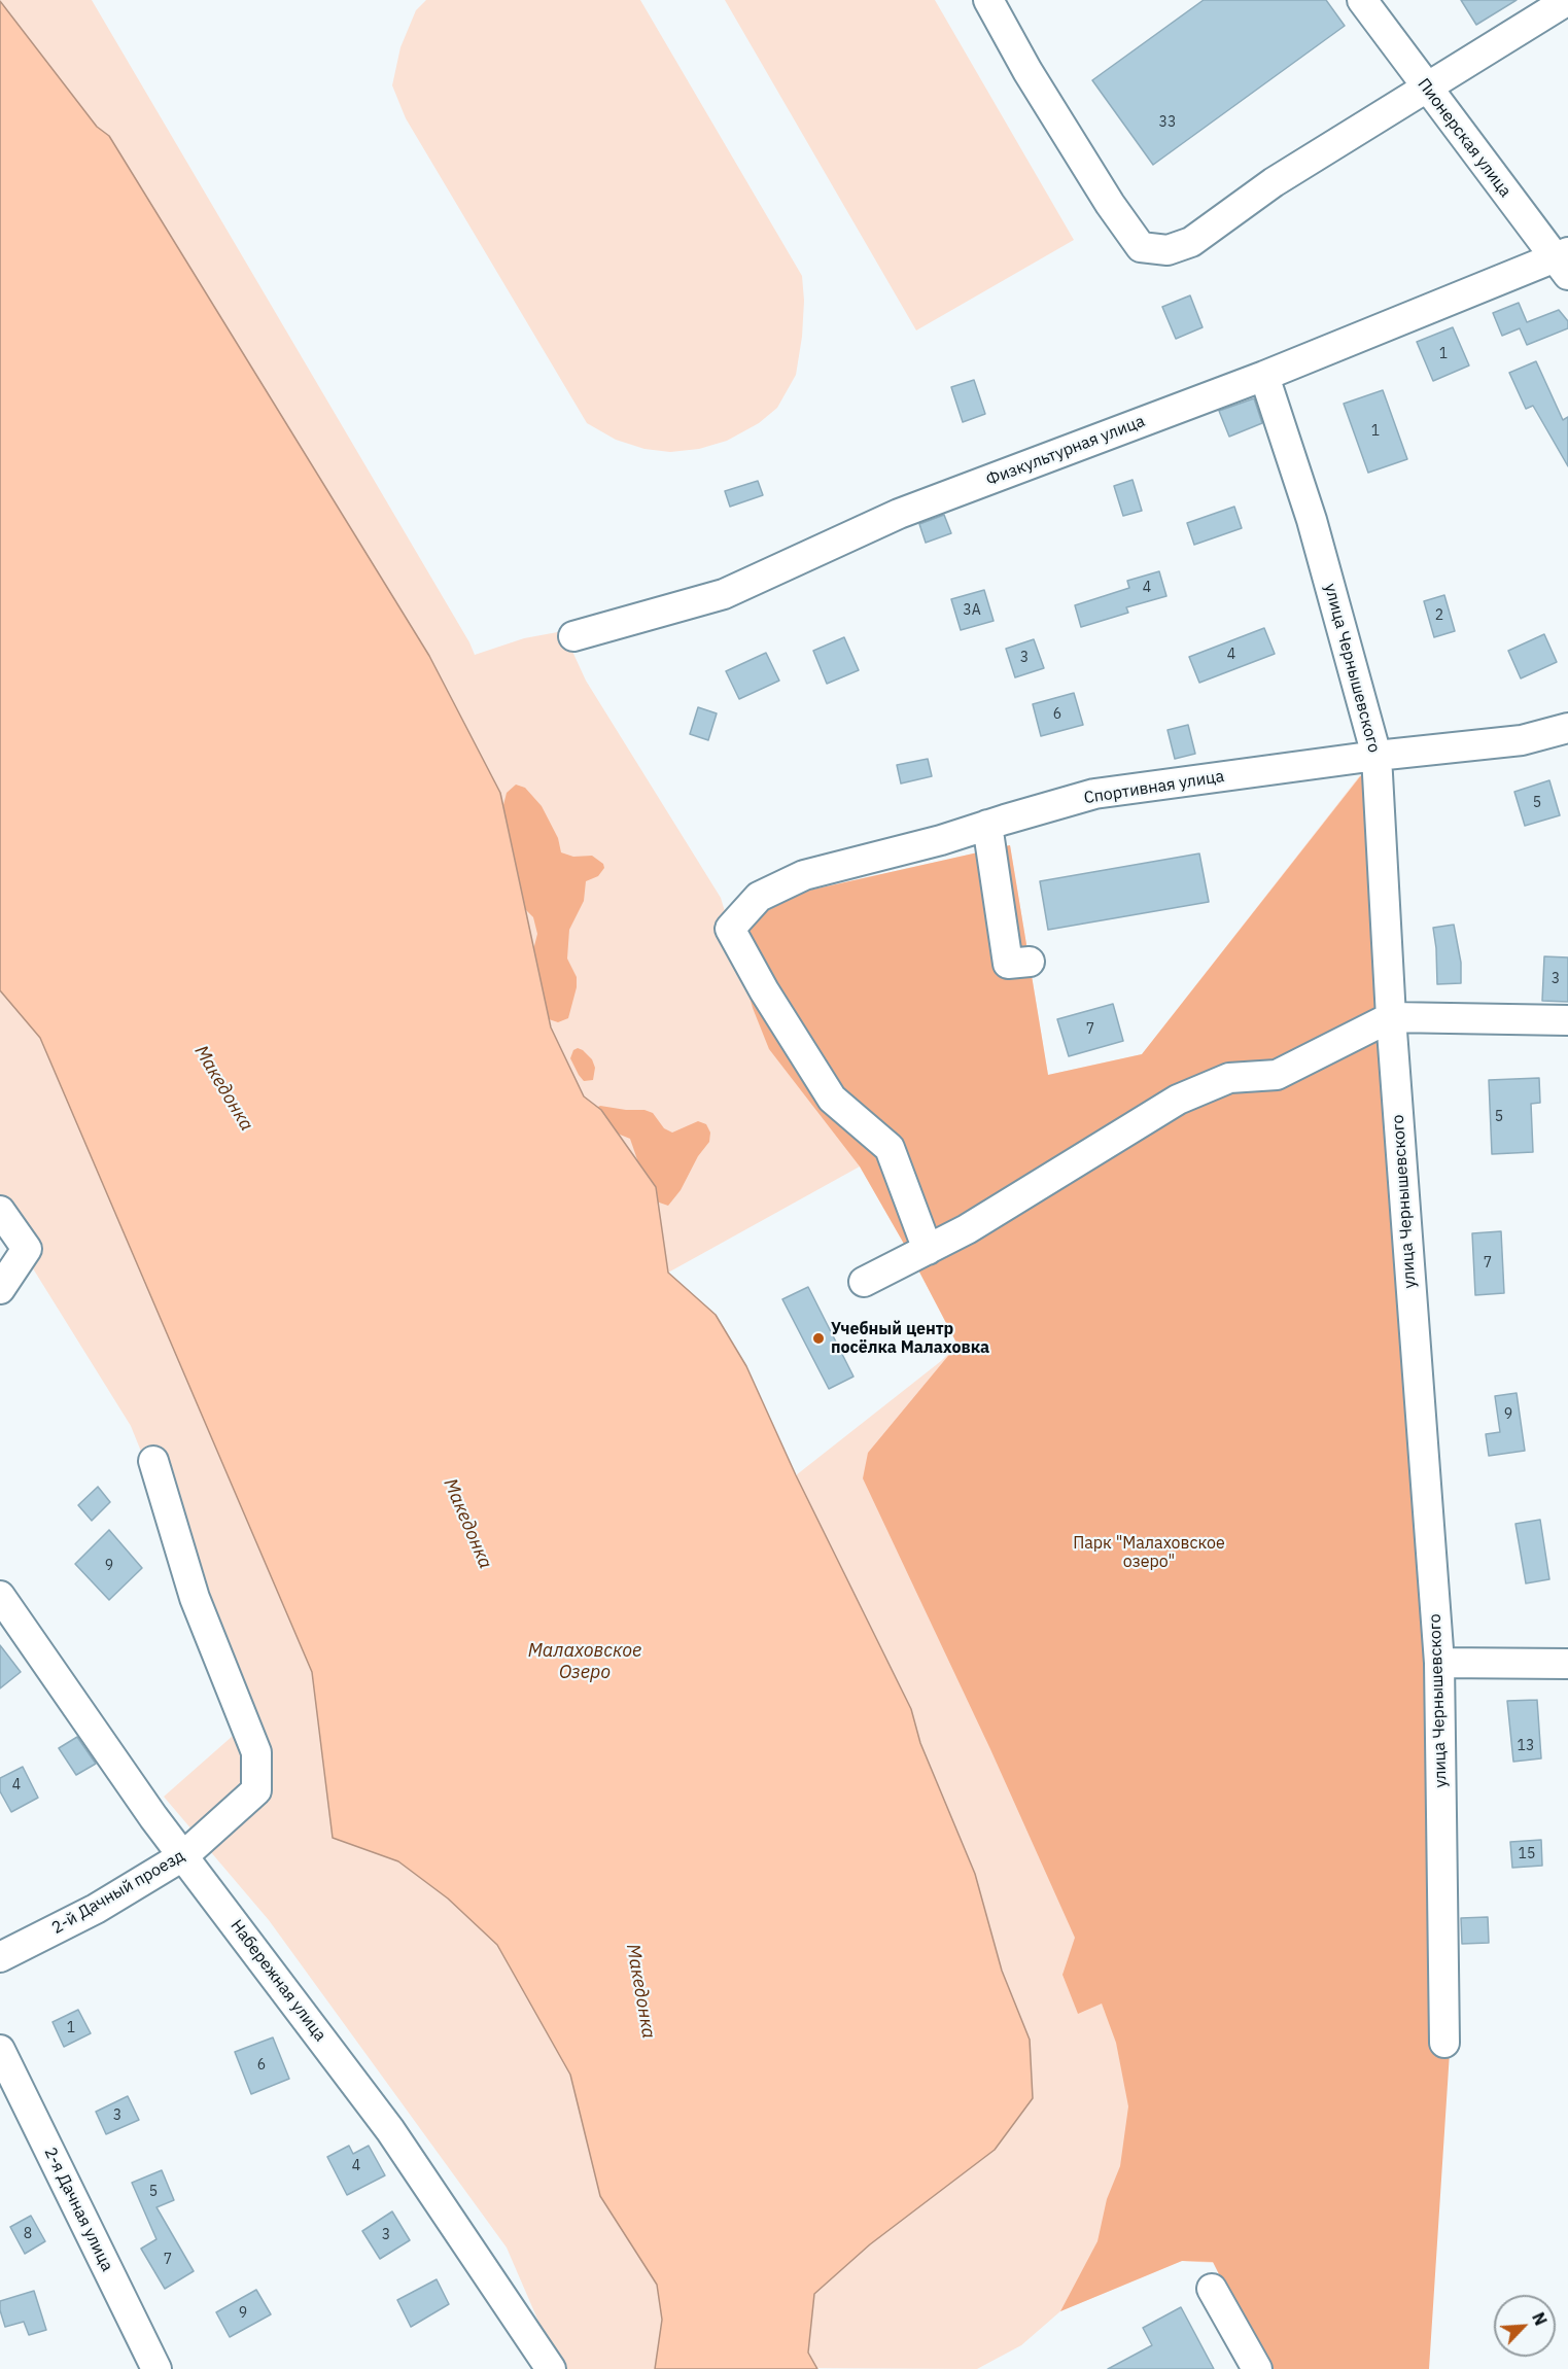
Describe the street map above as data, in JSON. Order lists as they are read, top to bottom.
{
  "streets": {
    "street": [
      "Пионерская улица",
      "Физкультурная улица",
      "улица Чернышевского",
      "Спортивная улица",
      "2-й Дачный проезд",
      "Набережная улица",
      "2-я Дачная улица"
    ]
  },
  "crossings": [
    ["Пионерская улица", "Физкультурная улица"],
    ["Физкультурная улица", "улица Чернышевского"],
    ["улица Чернышевского", "Спортивная улица"],
    ["2-й Дачный проезд", "Набережная улица"]
  ],
  "water": ["Македонка", "Малаховское Озеро"],
  "parks": ["Парк \"Малаховское озеро\""],
  "places": ["Учебный центр посёлка Малаховка"],
  "house_numbers": [
    "33",
    "1",
    "1",
    "4",
    "3А",
    "2",
    "4",
    "3",
    "6",
    "5",
    "3",
    "7",
    "5",
    "7",
    "9",
    "9",
    "13",
    "4",
    "15",
    "1",
    "6",
    "3",
    "4",
    "5",
    "8",
    "3",
    "7",
    "9"
  ],
  "north": "top right"
}
